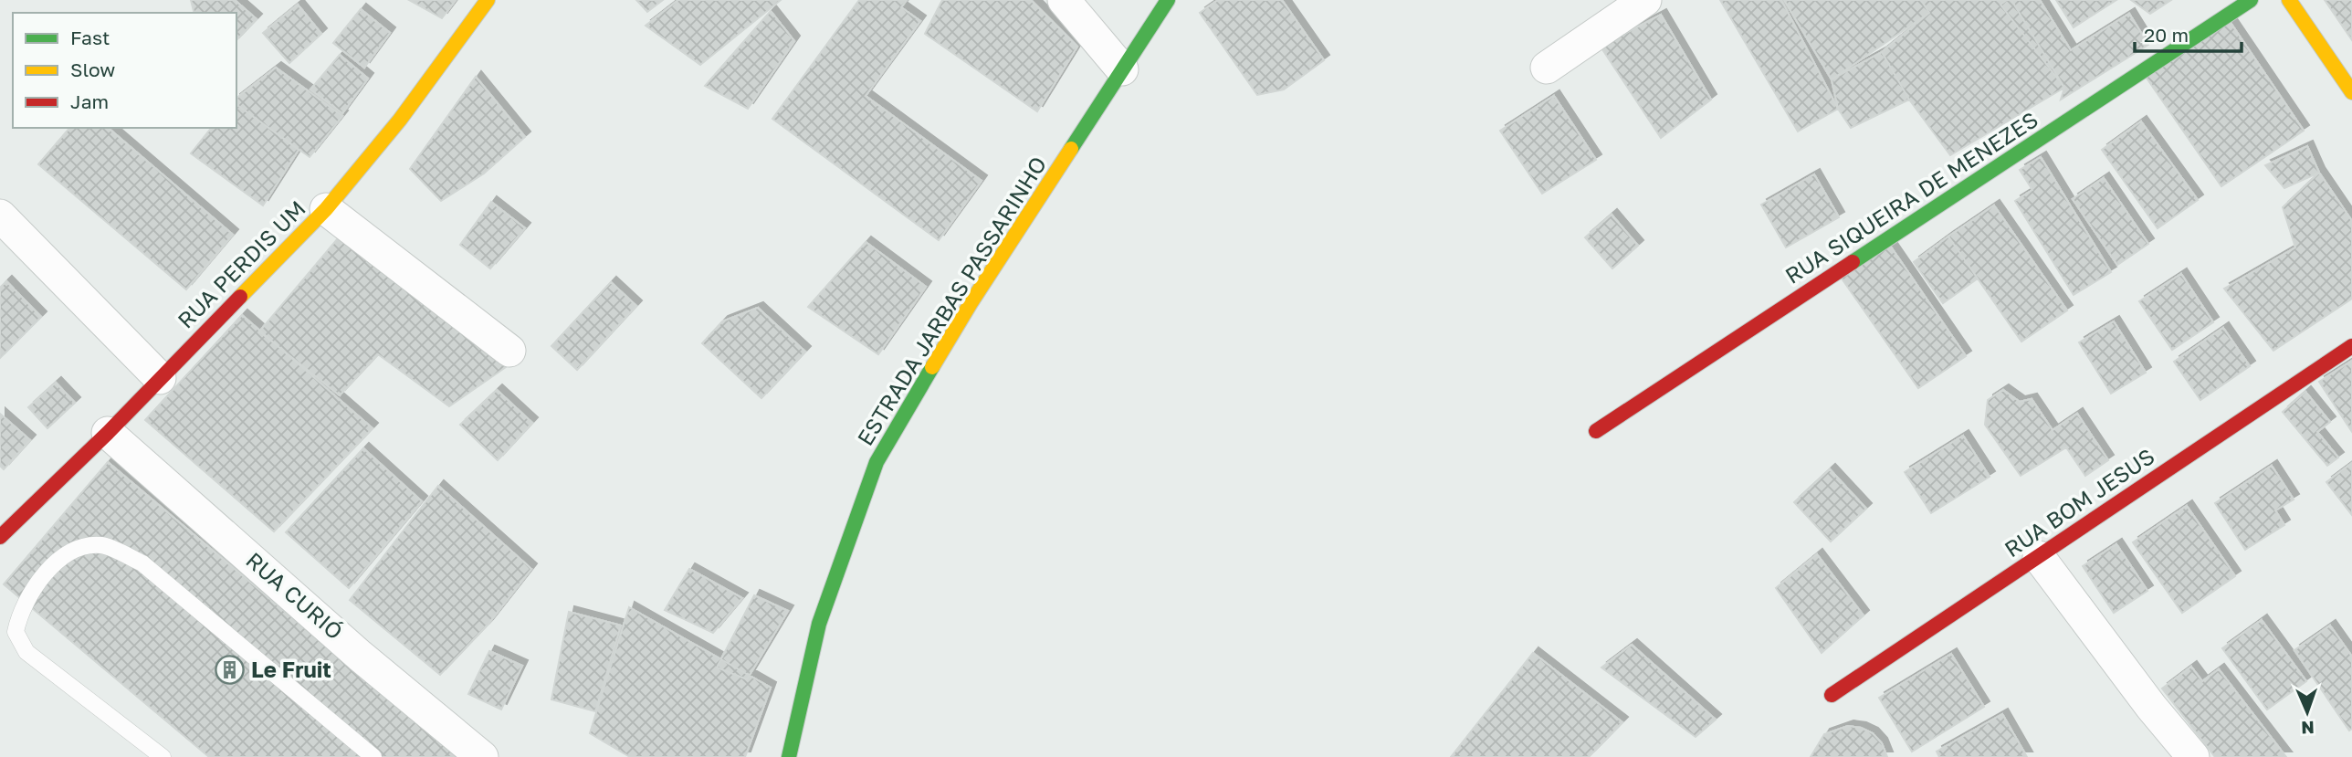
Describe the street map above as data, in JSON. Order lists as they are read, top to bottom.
{
  "streets": {
    "street": [
      "RUA SIQUEIRA DE MENEZES",
      "RUA PERDIS UM",
      "ESTRADA JARBAS PASSARINHO",
      "RUA BOM JESUS",
      "RUA CURIÓ"
    ]
  },
  "crossings": [
    ["RUA PERDIS UM", "RUA CURIÓ"]
  ],
  "places": {
    "building": ["Le Fruit"]
  },
  "legend": ["Fast", "Slow", "Jam"],
  "scale_bar": "20 m",
  "north": "bottom"
}
